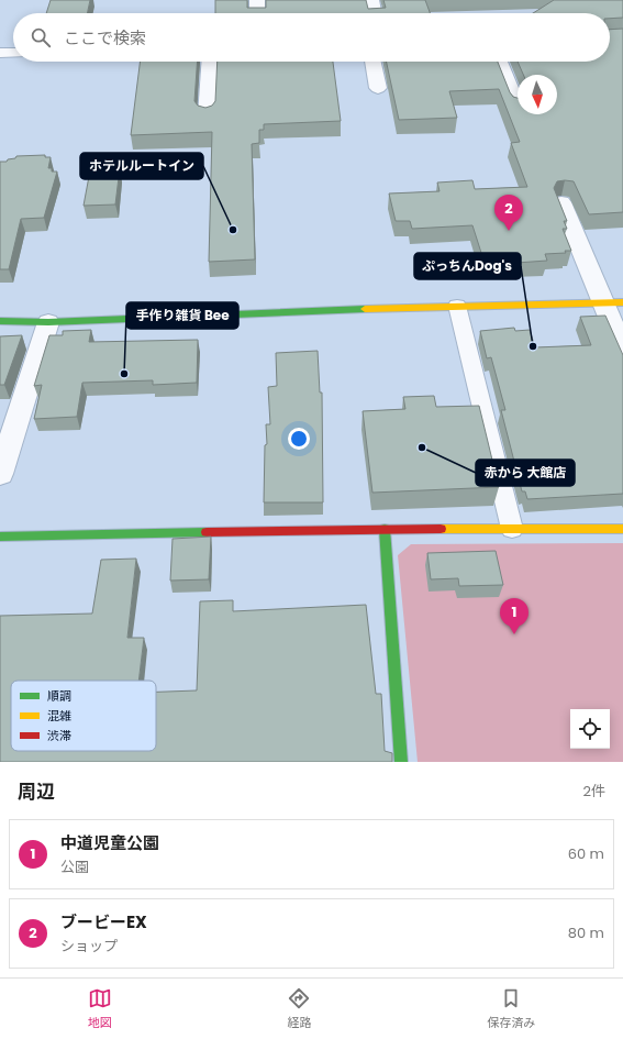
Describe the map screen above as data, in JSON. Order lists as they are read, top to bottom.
{
  "places": [
    "ホテルルートイン",
    "ぷっちんDog's",
    "手作り雑貨 Bee",
    "赤から 大館店"
  ],
  "legend": ["順調", "混雑", "渋滞"],
  "north": "bottom",
  "page": {
    "search": "ここで検索",
    "pins": ["2", "1"],
    "heading": ["周辺", "2件"],
    "list": [
      {
        "mark": "1",
        "name": "中道児童公園",
        "note": "公園",
        "value": "60 m"
      },
      {
        "mark": "2",
        "name": "ブービーEX",
        "note": "ショップ",
        "value": "80 m"
      }
    ],
    "nav": ["地図", "経路", "保存済み"]
  }
}
